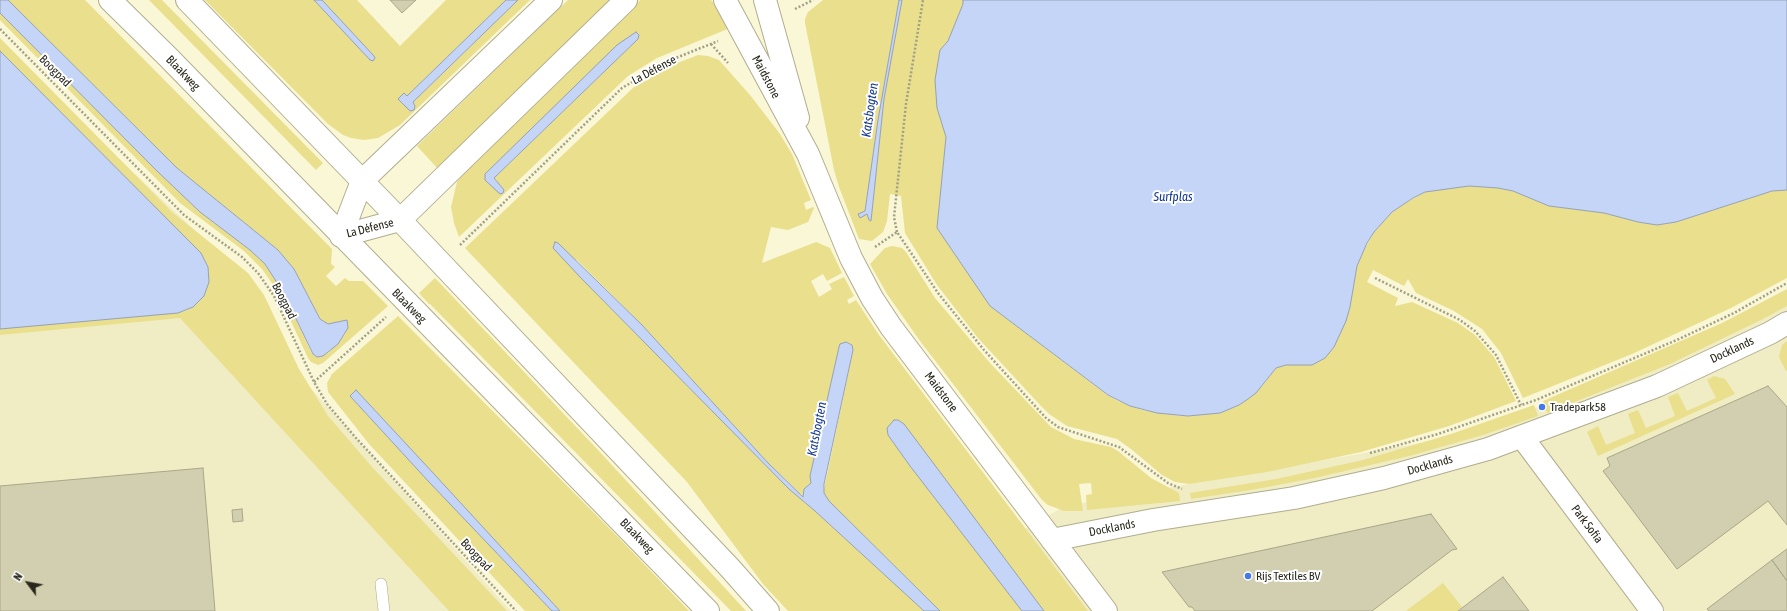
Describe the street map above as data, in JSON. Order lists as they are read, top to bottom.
{
  "streets": {
    "street": [
      "La Défense",
      "Blaakweg",
      "Maidstone",
      "Docklands",
      "Park Sofia"
    ],
    "path": ["Boogpad"]
  },
  "crossings": [
    ["La Défense", "Blaakweg"],
    ["La Défense", "Maidstone"],
    ["Maidstone", "Docklands"],
    ["Docklands", "Park Sofia"]
  ],
  "water": ["Katsbogten", "Surfplas"],
  "places": ["Tradepark58", "Rijs Textiles BV"],
  "north": "top left"
}
